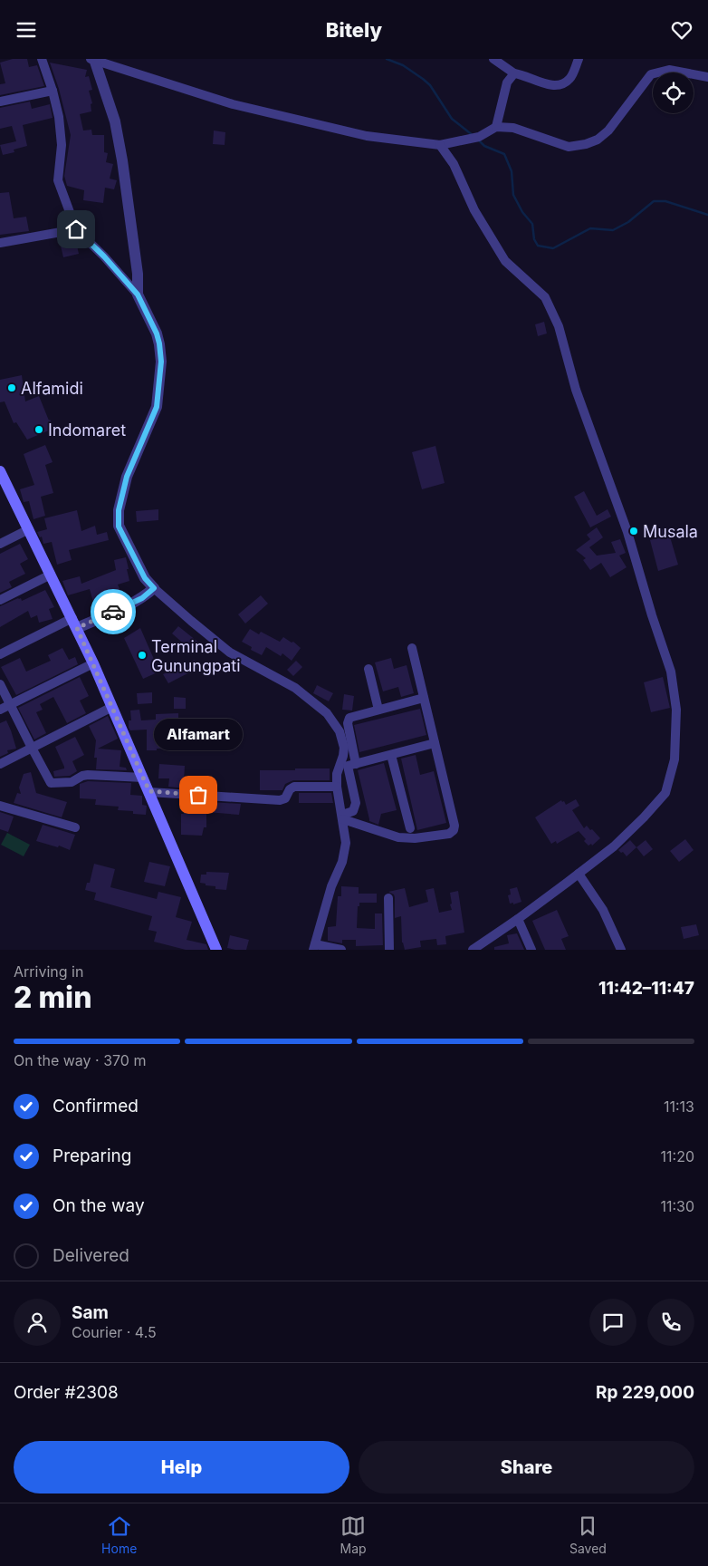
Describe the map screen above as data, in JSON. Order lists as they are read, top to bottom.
{
  "places": [
    "Alfamidi",
    "Indomaret",
    "Musala",
    "Terminal Gunungpati",
    "Alfamart"
  ],
  "page": {
    "header": "Bitely",
    "bubble": "Alfamart",
    "heading": ["2 min", "Arriving in", "11:42–11:47"],
    "panel": [
      "Sam",
      "Courier · 4.5",
      "Order #2308",
      "Rp 229,000"
    ],
    "bar": "On the way · 370 m",
    "list": [
      ["Confirmed", "11:13"],
      ["Preparing", "11:20"],
      ["On the way", "11:30"],
      "Delivered"
    ],
    "buttons": ["Help", "Share"],
    "tabs": ["Home", "Map", "Saved"]
  }
}
